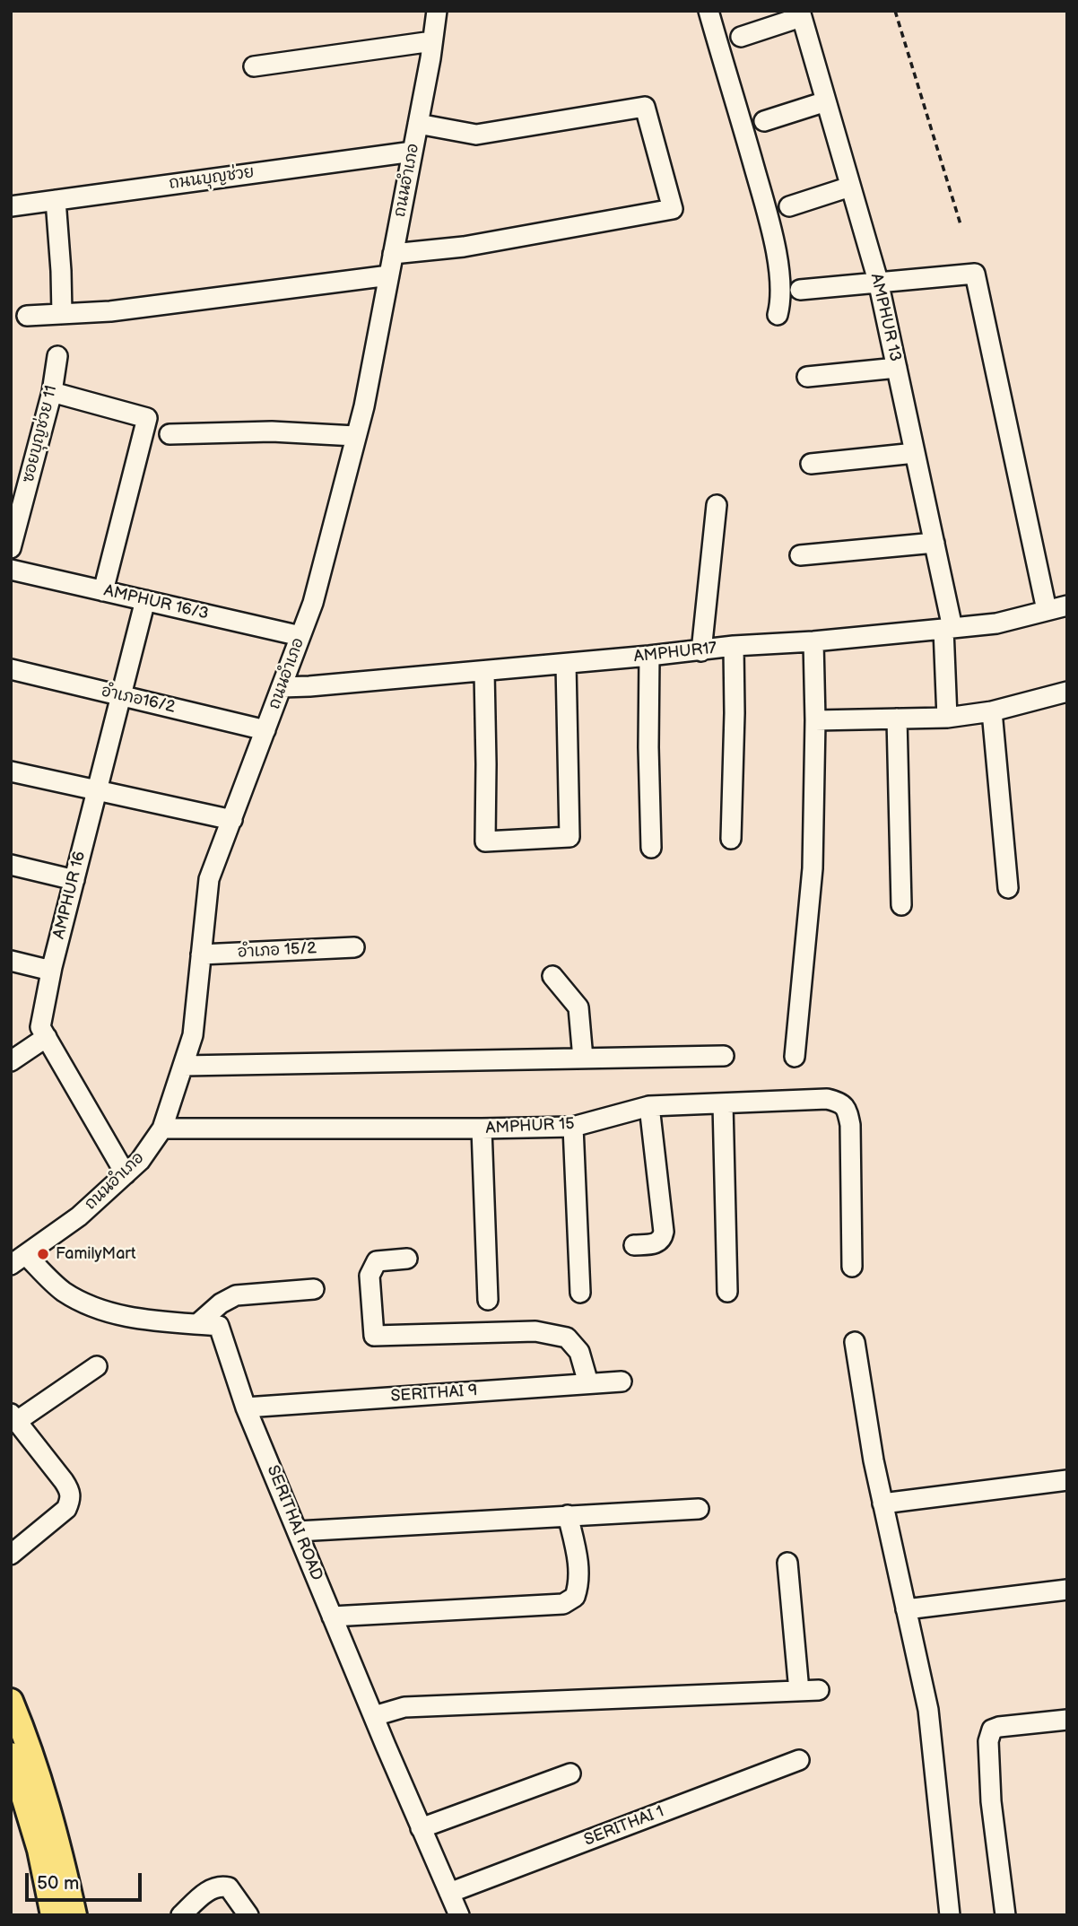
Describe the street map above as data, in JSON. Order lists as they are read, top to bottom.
{
  "streets": {
    "street": [
      "ถนนบุญช่วย",
      "ถนนอำเภอ",
      "AMPHUR 13",
      "ซอยบุญช่วย 11",
      "AMPHUR 16/3",
      "AMPHUR17",
      "อำเภอ16/2",
      "AMPHUR 16",
      "อำเภอ 15/2",
      "AMPHUR 15",
      "SERITHAI 9",
      "SERITHAI ROAD",
      "SERITHAI 1"
    ]
  },
  "crossings": [
    ["ถนนบุญช่วย", "ถนนอำเภอ"],
    ["ถนนอำเภอ", "AMPHUR 16/3"],
    ["ถนนอำเภอ", "AMPHUR17"],
    ["ถนนอำเภอ", "อำเภอ16/2"],
    ["ถนนอำเภอ", "AMPHUR 16"],
    ["ถนนอำเภอ", "อำเภอ 15/2"],
    ["ถนนอำเภอ", "AMPHUR 15"],
    ["ถนนอำเภอ", "SERITHAI ROAD"],
    ["AMPHUR 13", "AMPHUR17"],
    ["AMPHUR 16/3", "AMPHUR 16"],
    ["อำเภอ16/2", "AMPHUR 16"],
    ["SERITHAI 9", "SERITHAI ROAD"],
    ["SERITHAI ROAD", "SERITHAI 1"]
  ],
  "places": ["FamilyMart"],
  "scale_bar": "50 m"
}
